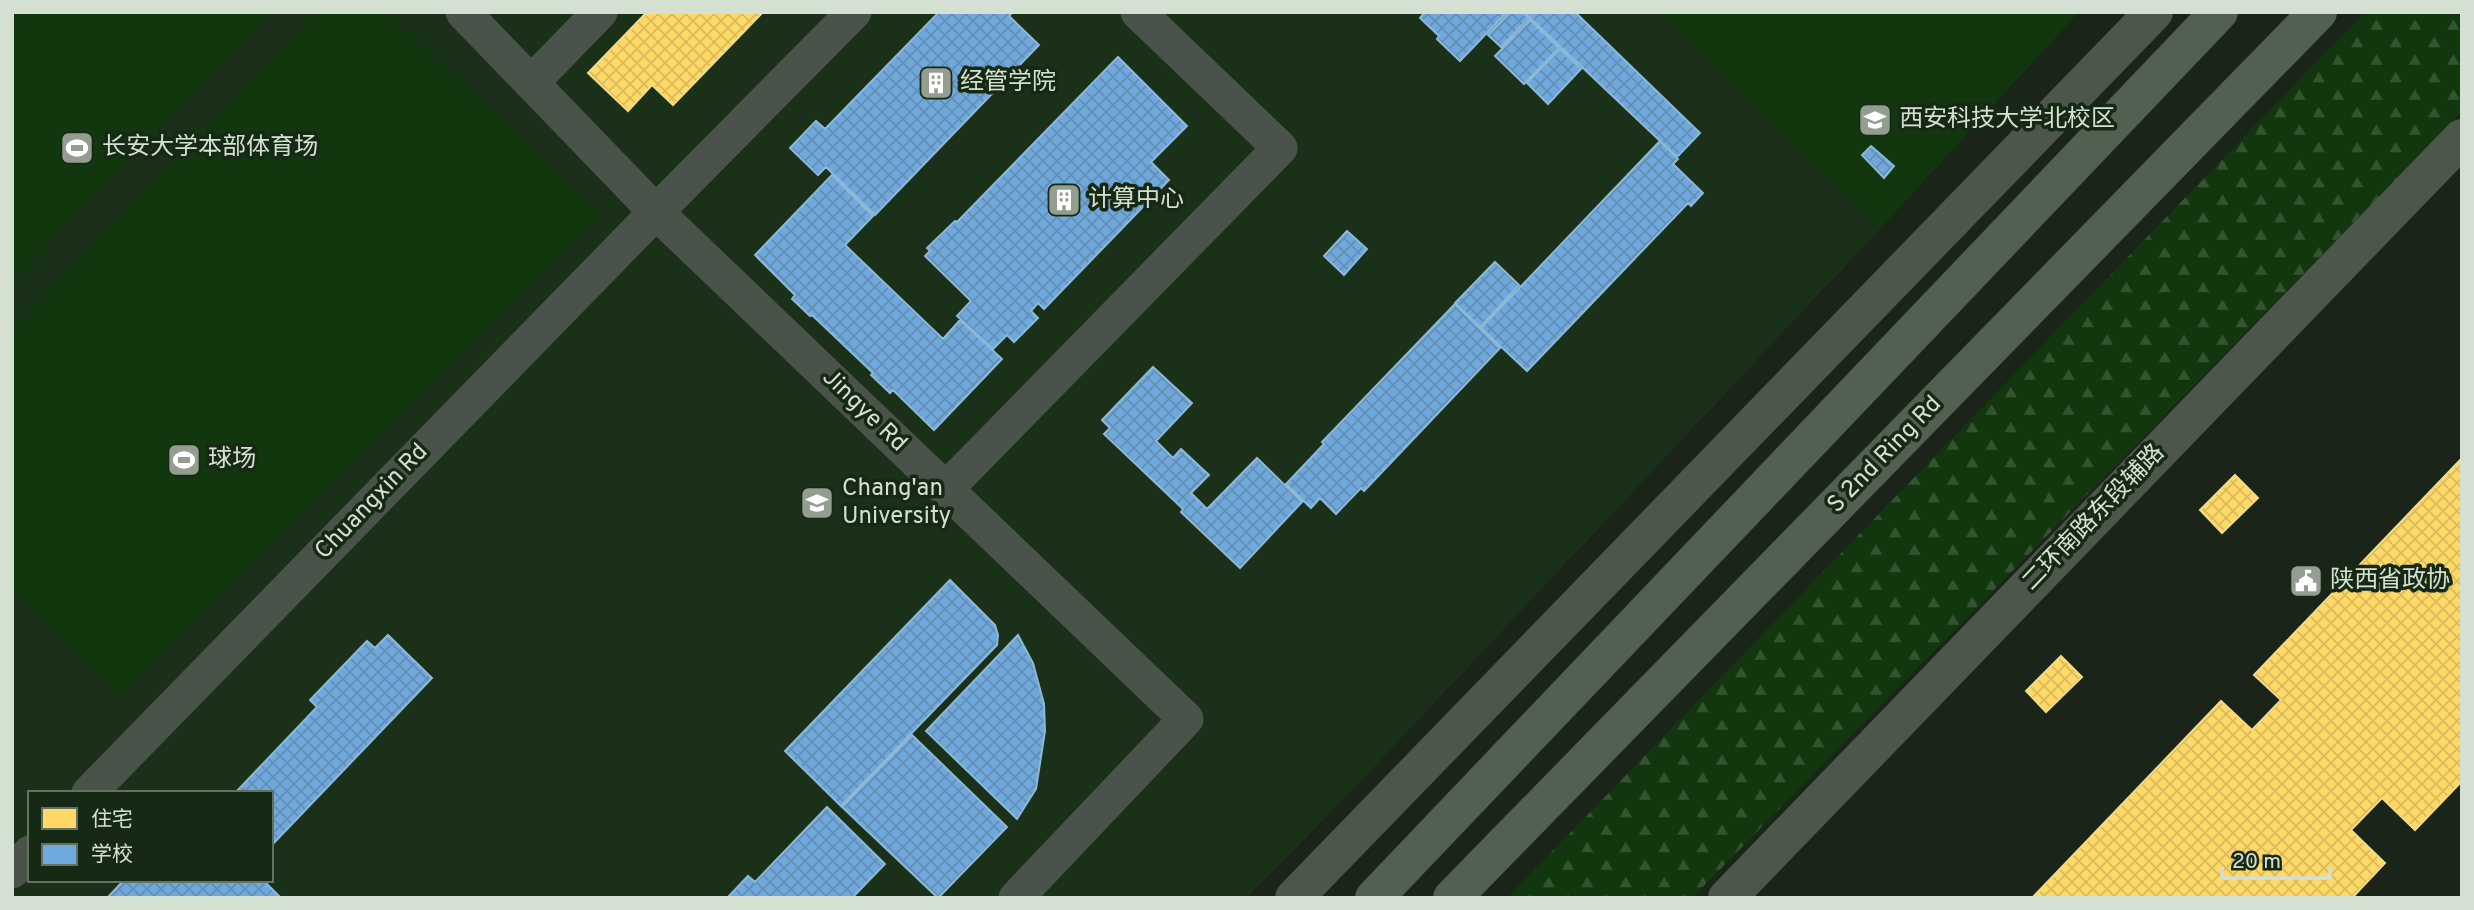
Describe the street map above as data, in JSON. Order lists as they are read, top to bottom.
{
  "streets": {
    "highway": ["S 2nd Ring Rd"],
    "main road": ["二环南路东段辅路"],
    "street": ["Jingye Rd", "Chuangxin Rd"]
  },
  "crossings": [
    ["Jingye Rd", "Chuangxin Rd"]
  ],
  "places": {
    "building": ["经管学院", "计算中心"],
    "school or university": ["西安科技大学北校区", "Chang'an University"],
    "sports": ["长安大学本部体育场", "球场"],
    "public building": ["陕西省政协"]
  },
  "legend": ["住宅", "学校"],
  "scale_bar": "20 m"
}
